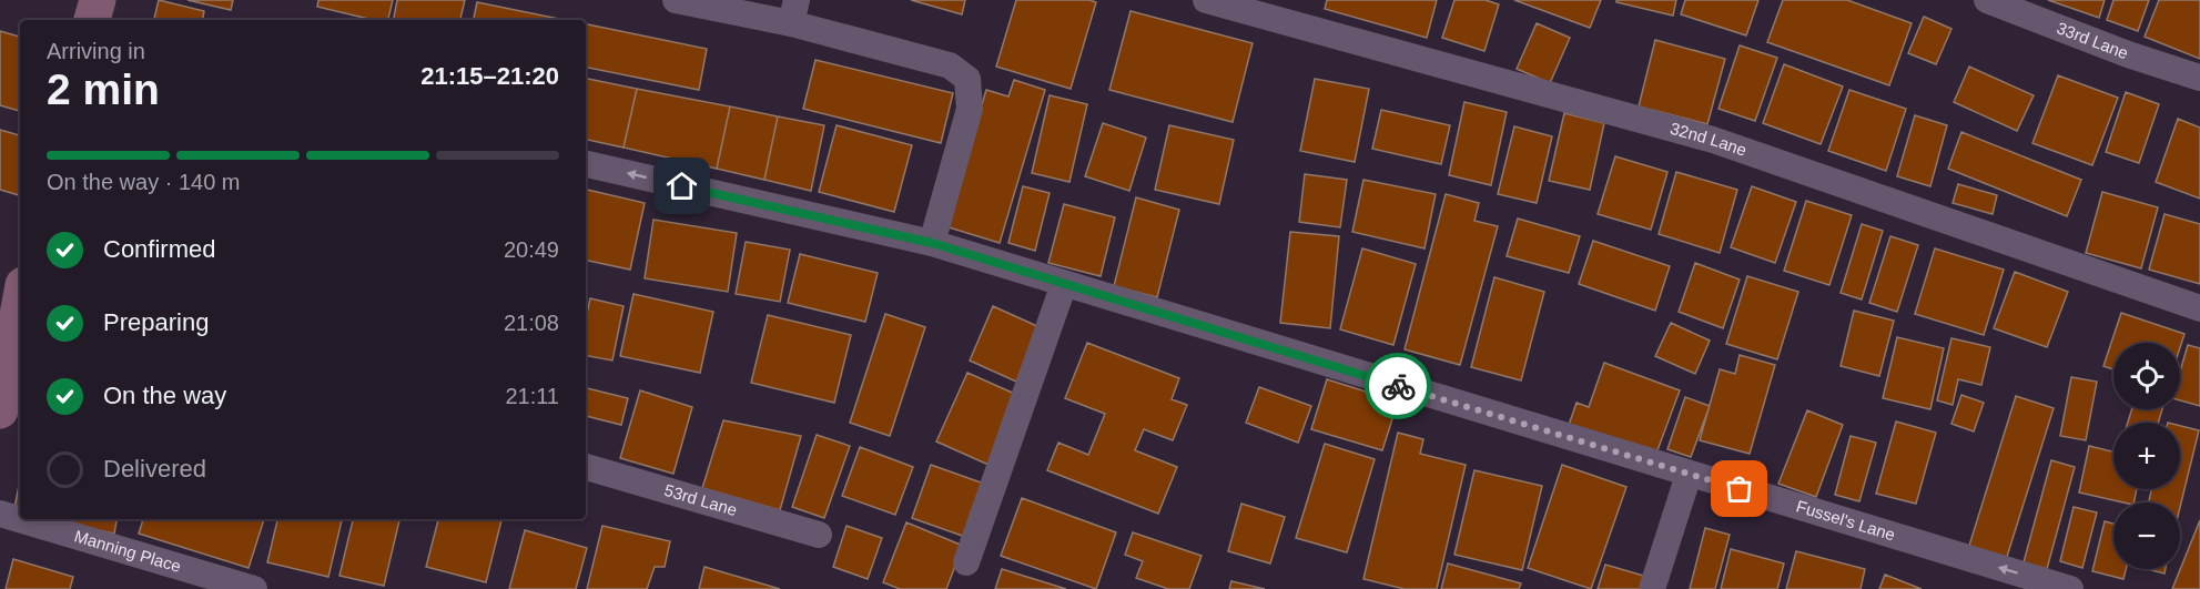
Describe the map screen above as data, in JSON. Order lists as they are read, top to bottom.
{
  "streets": {
    "street": [
      "33rd Lane",
      "32nd Lane",
      "53rd Lane",
      "Fussel's Lane",
      "Manning Place"
    ]
  },
  "one_way": ["Fussel's Lane"],
  "page": {
    "heading": ["2 min", "Arriving in", "21:15–21:20"],
    "bar": "On the way · 140 m",
    "list": [
      ["Confirmed", "20:49"],
      ["Preparing", "21:08"],
      ["On the way", "21:11"],
      "Delivered"
    ],
    "map_buttons": ["+", "−"]
  }
}
